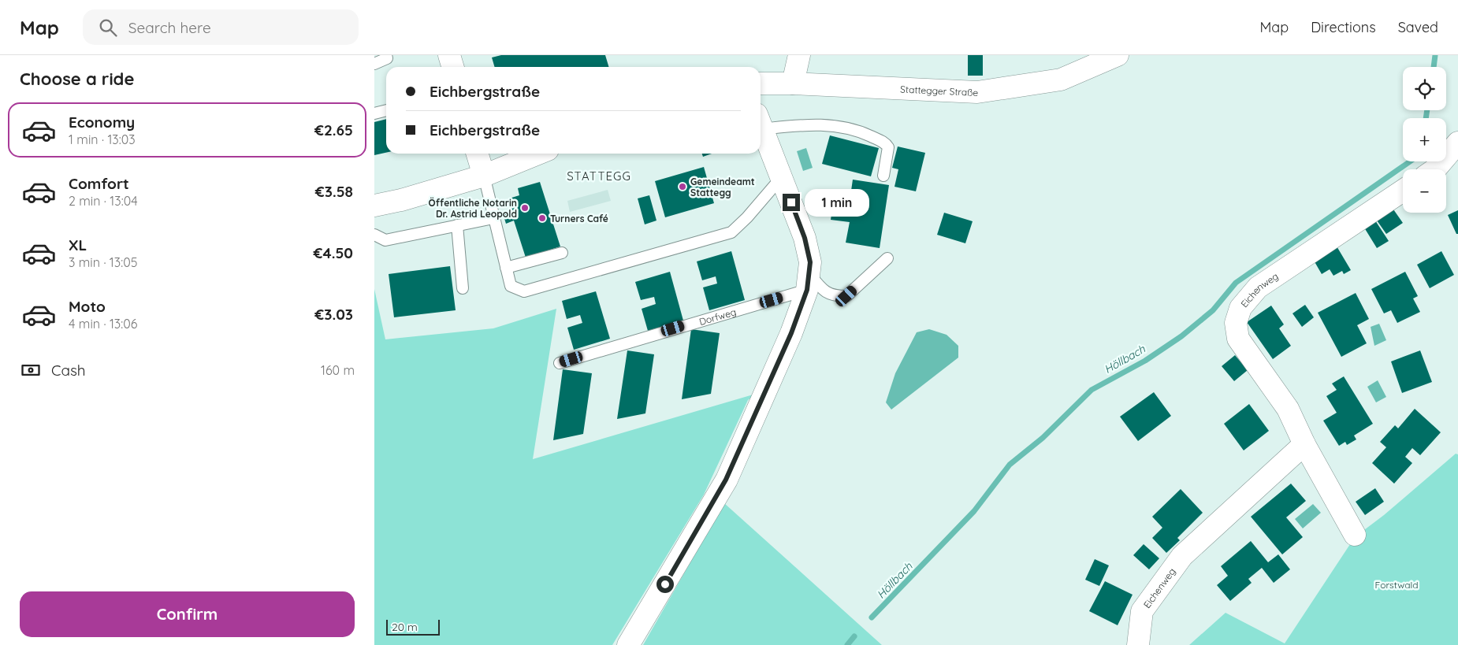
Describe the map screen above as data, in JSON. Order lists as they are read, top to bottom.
{
  "streets": {
    "street": ["Stattegger Straße", "Eichenweg"],
    "lane": ["Dorfweg"]
  },
  "districts": ["STATTEGG"],
  "water": ["Höllbach"],
  "parks": ["Forstwald"],
  "places": ["Gemeindeamt Stattegg", "Öffentliche Notarin Dr. Astrid Leopold", "Turners Café"],
  "scale_bar": "20 m",
  "page": {
    "header": "Map",
    "search": "Search here",
    "nav": ["Map", "Directions", "Saved"],
    "heading": "Choose a ride",
    "map_buttons": ["+", "−"],
    "banner": ["Eichbergstraße", "Eichbergstraße"],
    "list": [
      {
        "name": "Economy",
        "note": "1 min · 13:03",
        "value": "€2.65"
      },
      {
        "name": "Comfort",
        "note": "2 min · 13:04",
        "value": "€3.58"
      },
      {
        "name": "XL",
        "note": "3 min · 13:05",
        "value": "€4.50"
      },
      {
        "name": "Moto",
        "note": "4 min · 13:06",
        "value": "€3.03"
      }
    ],
    "bubble": "1 min",
    "pay": ["Cash", "160 m"],
    "buttons": "Confirm",
    "scale": "20 m"
  }
}
